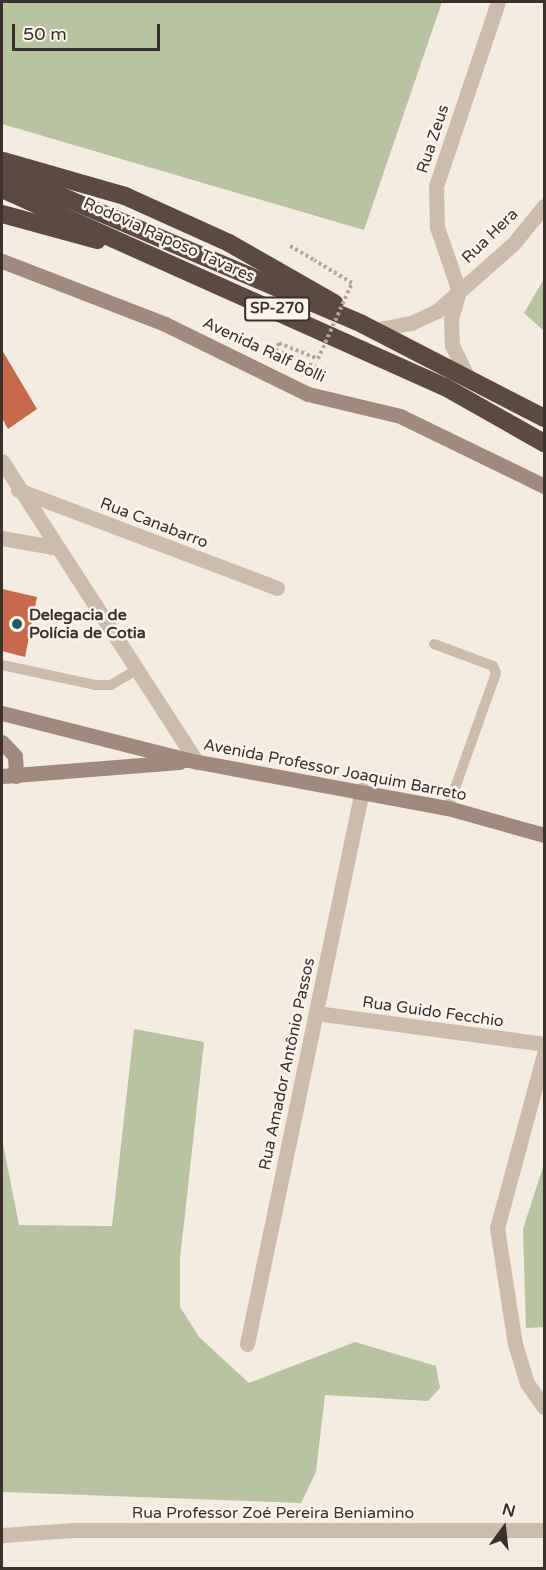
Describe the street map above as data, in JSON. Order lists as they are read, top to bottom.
{
  "streets": {
    "highway": ["Rodovia Raposo Tavares", "SP-270"],
    "main road": ["Avenida Ralf Bolli", "Avenida Professor Joaquim Barreto"],
    "street": [
      "Rua Zeus",
      "Rua Hera",
      "Rua Canabarro",
      "Rua Guido Fecchio",
      "Rua Amador Antônio Passos",
      "Rua Professor Zoé Pereira Beniamino"
    ]
  },
  "crossings": [
    ["Rua Zeus", "Rua Hera"],
    ["Rua Hera", "Rodovia Raposo Tavares"],
    ["Avenida Professor Joaquim Barreto", "Rua Amador Antônio Passos"],
    ["Rua Guido Fecchio", "Rua Amador Antônio Passos"]
  ],
  "places": ["Delegacia de Polícia de Cotia"],
  "scale_bar": "50 m",
  "north": "top"
}
